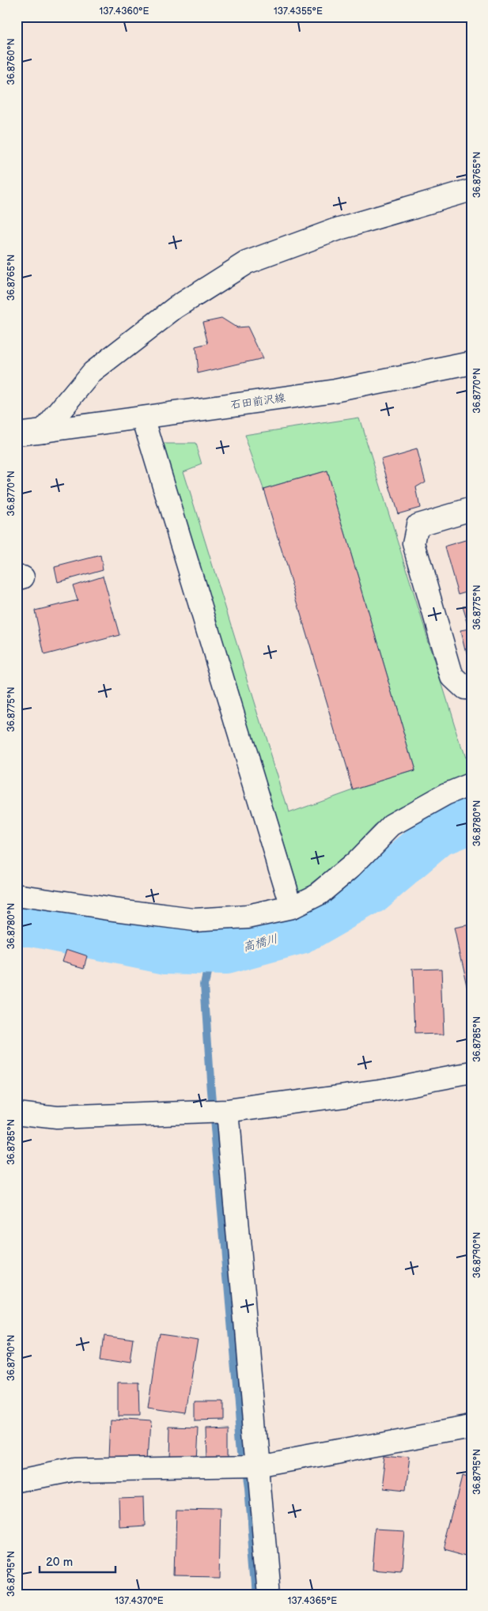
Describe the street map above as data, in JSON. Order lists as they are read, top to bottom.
{
  "streets": {
    "street": ["石田前沢線"]
  },
  "water": ["高橋川"],
  "scale_bar": "20 m",
  "coordinates": [
    "137.4360°E",
    "137.4355°E",
    "36.8760°N",
    "36.8765°N",
    "36.8770°N",
    "36.8775°N",
    "36.8780°N",
    "36.8785°N",
    "36.8790°N",
    "36.8795°N",
    "137.4370°E",
    "137.4365°E"
  ]
}
